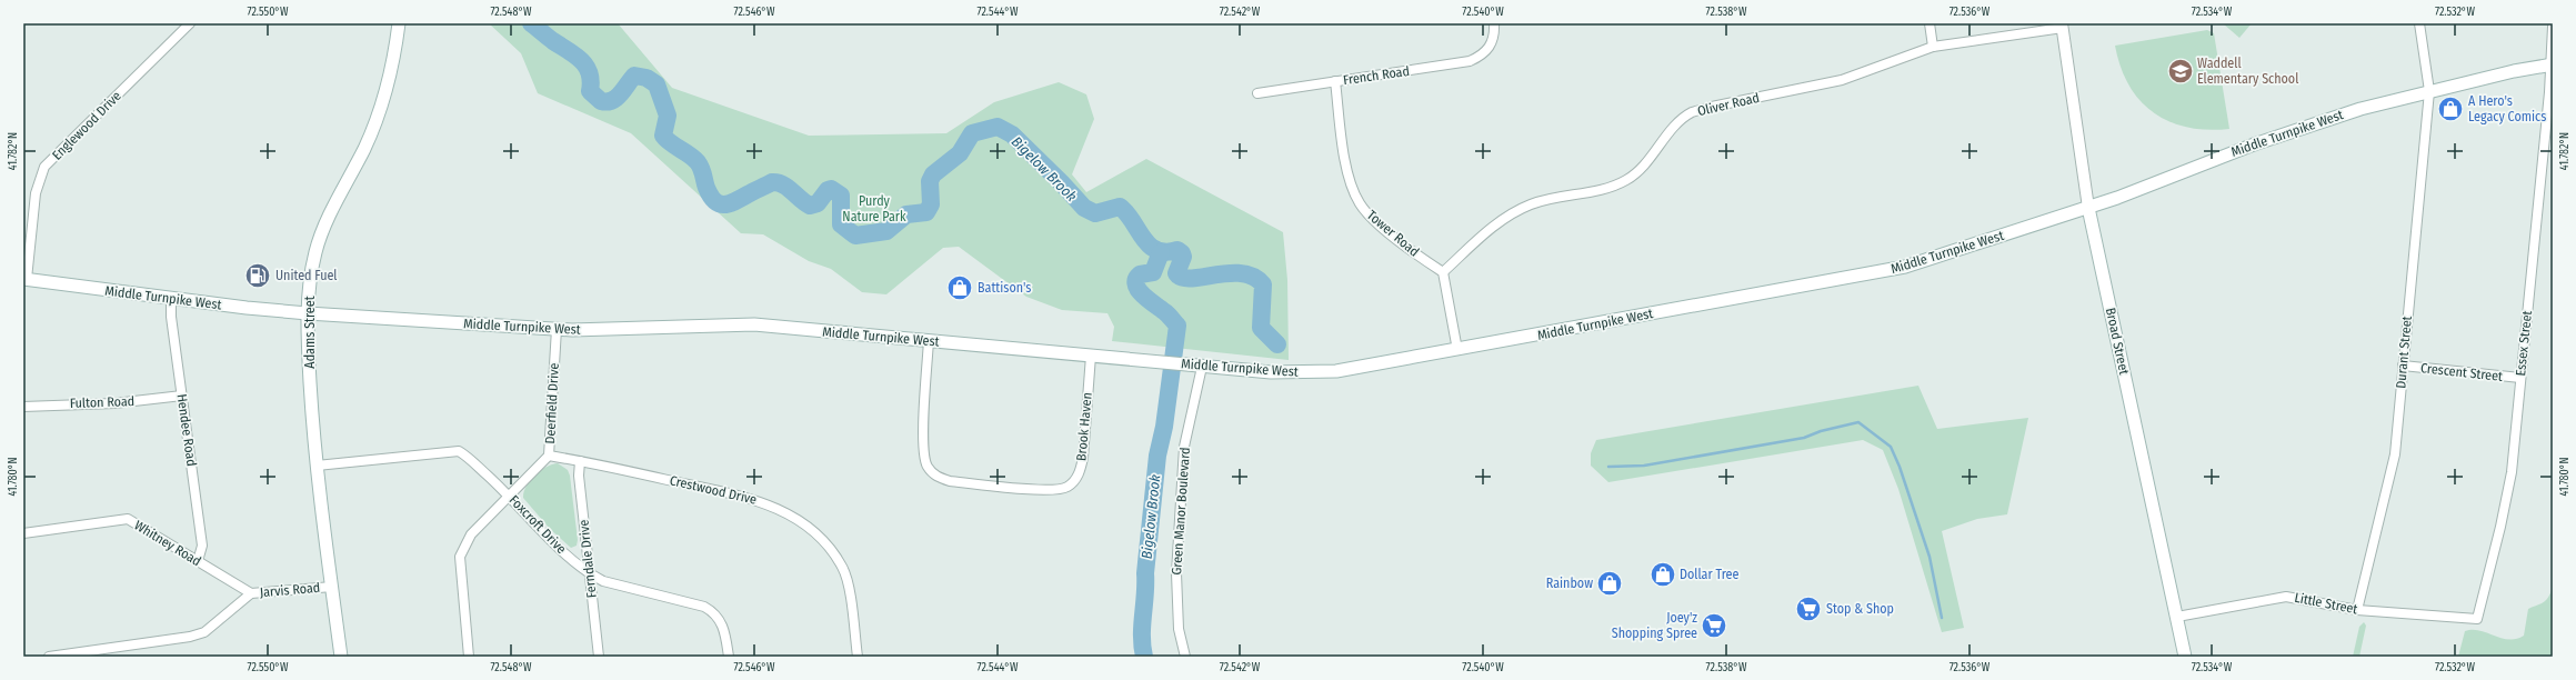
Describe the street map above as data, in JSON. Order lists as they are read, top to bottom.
{
  "streets": {
    "main road": ["Middle Turnpike West", "Adams Street", "Broad Street"],
    "street": [
      "French Road",
      "Oliver Road",
      "Englewood Drive",
      "Tower Road",
      "Essex Street",
      "Durant Street",
      "Crescent Street",
      "Fulton Road",
      "Deerfield Drive",
      "Brook Haven",
      "Hendee Road",
      "Crestwood Drive",
      "Green Manor Boulevard",
      "Foxcroft Drive",
      "Whitney Road",
      "Ferndale Drive",
      "Jarvis Road",
      "Little Street"
    ]
  },
  "crossings": [
    ["French Road", "Tower Road"],
    ["Oliver Road", "Tower Road"],
    ["Oliver Road", "Broad Street"],
    ["Englewood Drive", "Middle Turnpike West"],
    ["Middle Turnpike West", "Adams Street"],
    ["Middle Turnpike West", "Broad Street"],
    ["Middle Turnpike West", "Essex Street"],
    ["Middle Turnpike West", "Durant Street"],
    ["Middle Turnpike West", "Deerfield Drive"],
    ["Middle Turnpike West", "Brook Haven"],
    ["Middle Turnpike West", "Hendee Road"],
    ["Middle Turnpike West", "Green Manor Boulevard"],
    ["Adams Street", "Foxcroft Drive"],
    ["Adams Street", "Jarvis Road"],
    ["Broad Street", "Little Street"],
    ["Essex Street", "Crescent Street"],
    ["Essex Street", "Little Street"],
    ["Durant Street", "Crescent Street"],
    ["Durant Street", "Little Street"],
    ["Fulton Road", "Hendee Road"],
    ["Deerfield Drive", "Crestwood Drive"],
    ["Deerfield Drive", "Foxcroft Drive"],
    ["Hendee Road", "Whitney Road"],
    ["Crestwood Drive", "Ferndale Drive"],
    ["Foxcroft Drive", "Ferndale Drive"],
    ["Whitney Road", "Jarvis Road"]
  ],
  "water": ["Bigelow Brook"],
  "parks": ["Purdy Nature Park"],
  "places": {
    "school or university": ["Waddell Elementary School"],
    "shop": [
      "A Hero's Legacy Comics",
      "Battison's",
      "Dollar Tree",
      "Rainbow"
    ],
    "fuel station": ["United Fuel"],
    "supermarket": ["Stop & Shop", "Joey'z Shopping Spree"]
  },
  "coordinates": [
    "72.550°W",
    "72.548°W",
    "72.546°W",
    "72.544°W",
    "72.542°W",
    "72.540°W",
    "72.538°W",
    "72.536°W",
    "72.534°W",
    "72.532°W",
    "41.782°N",
    "41.780°N"
  ]
}
